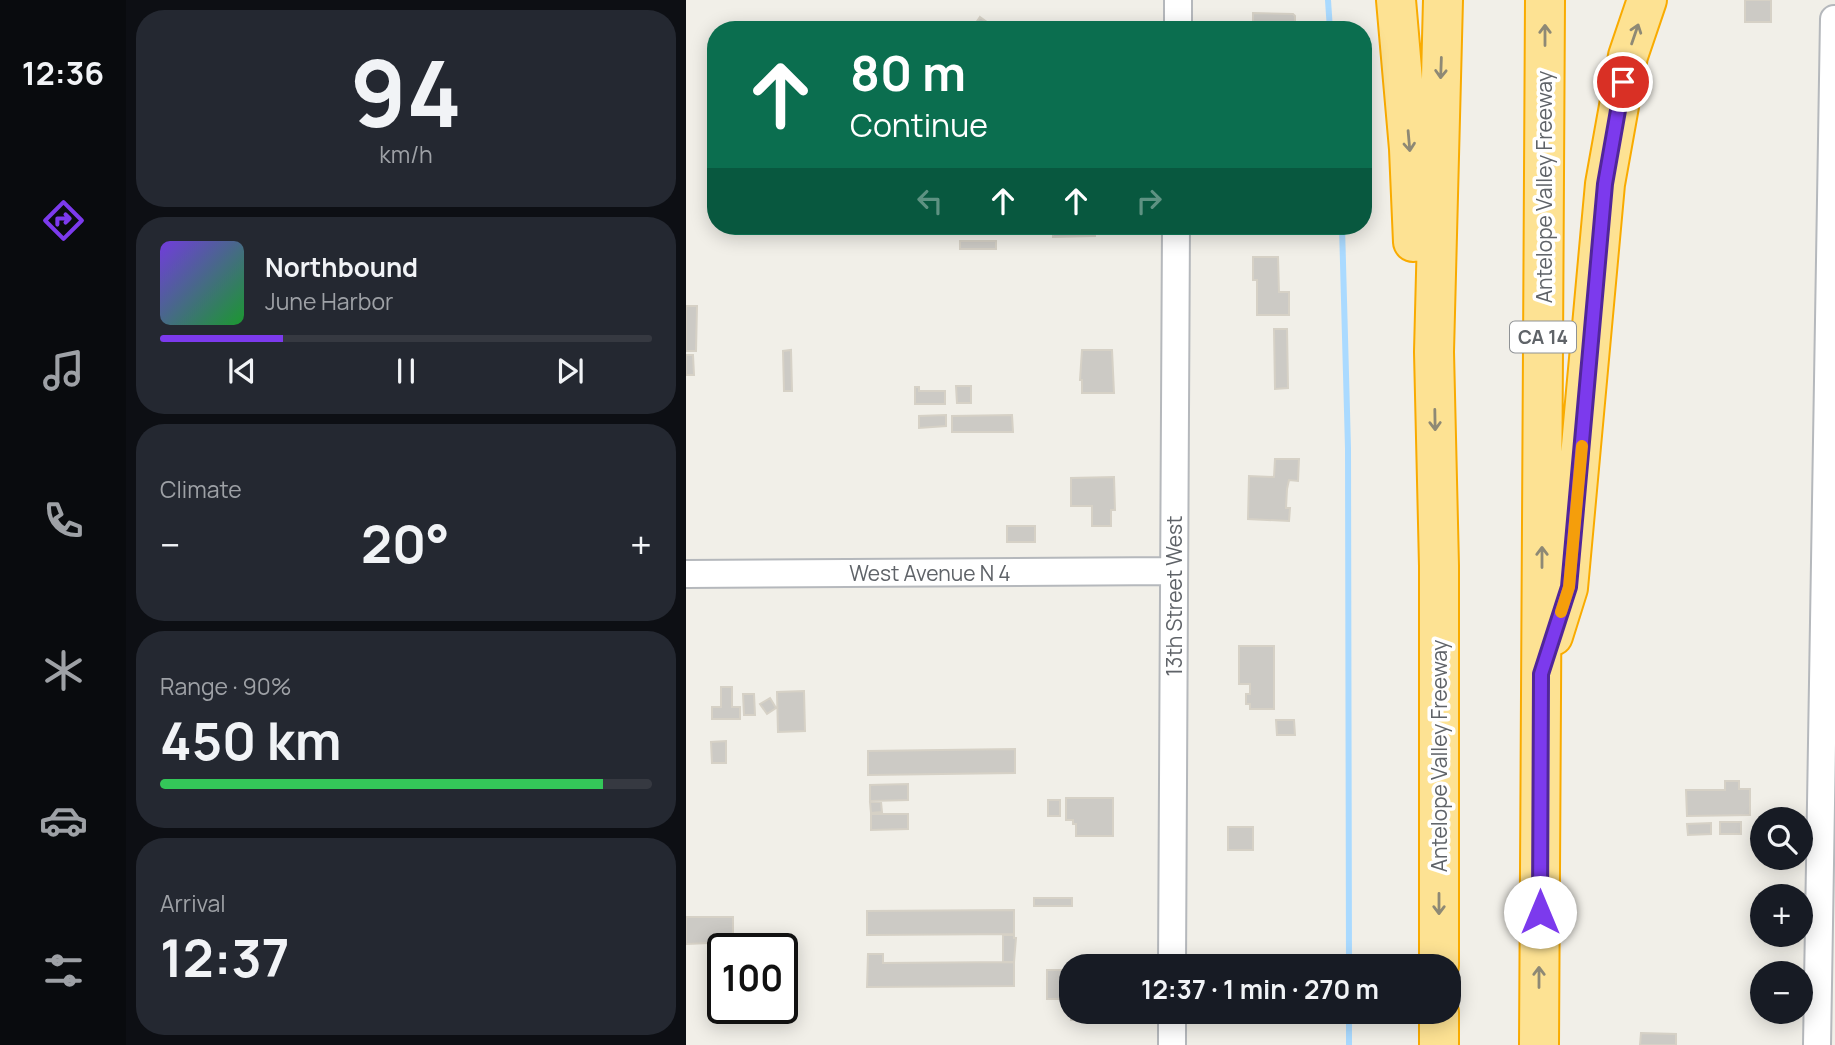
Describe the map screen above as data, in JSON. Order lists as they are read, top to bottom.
{
  "streets": {
    "highway": ["Antelope Valley Freeway", "CA 14"],
    "street": ["West Avenue N 4", "13th Street West"]
  },
  "crossings": [
    ["West Avenue N 4", "13th Street West"]
  ],
  "page": {
    "tabs": "12:36",
    "tile": [
      ["94", "km/h"],
      "Climate",
      ["Range · 90%", "450 km"],
      ["Arrival", "12:37"]
    ],
    "turn": ["80 m", "Continue"],
    "song": ["Northbound", "June Harbor"],
    "heat": ["−", "20°", "+"],
    "map_buttons": ["+", "−"],
    "limit": "100",
    "trip": "12:37 · 1 min · 270 m"
  }
}
